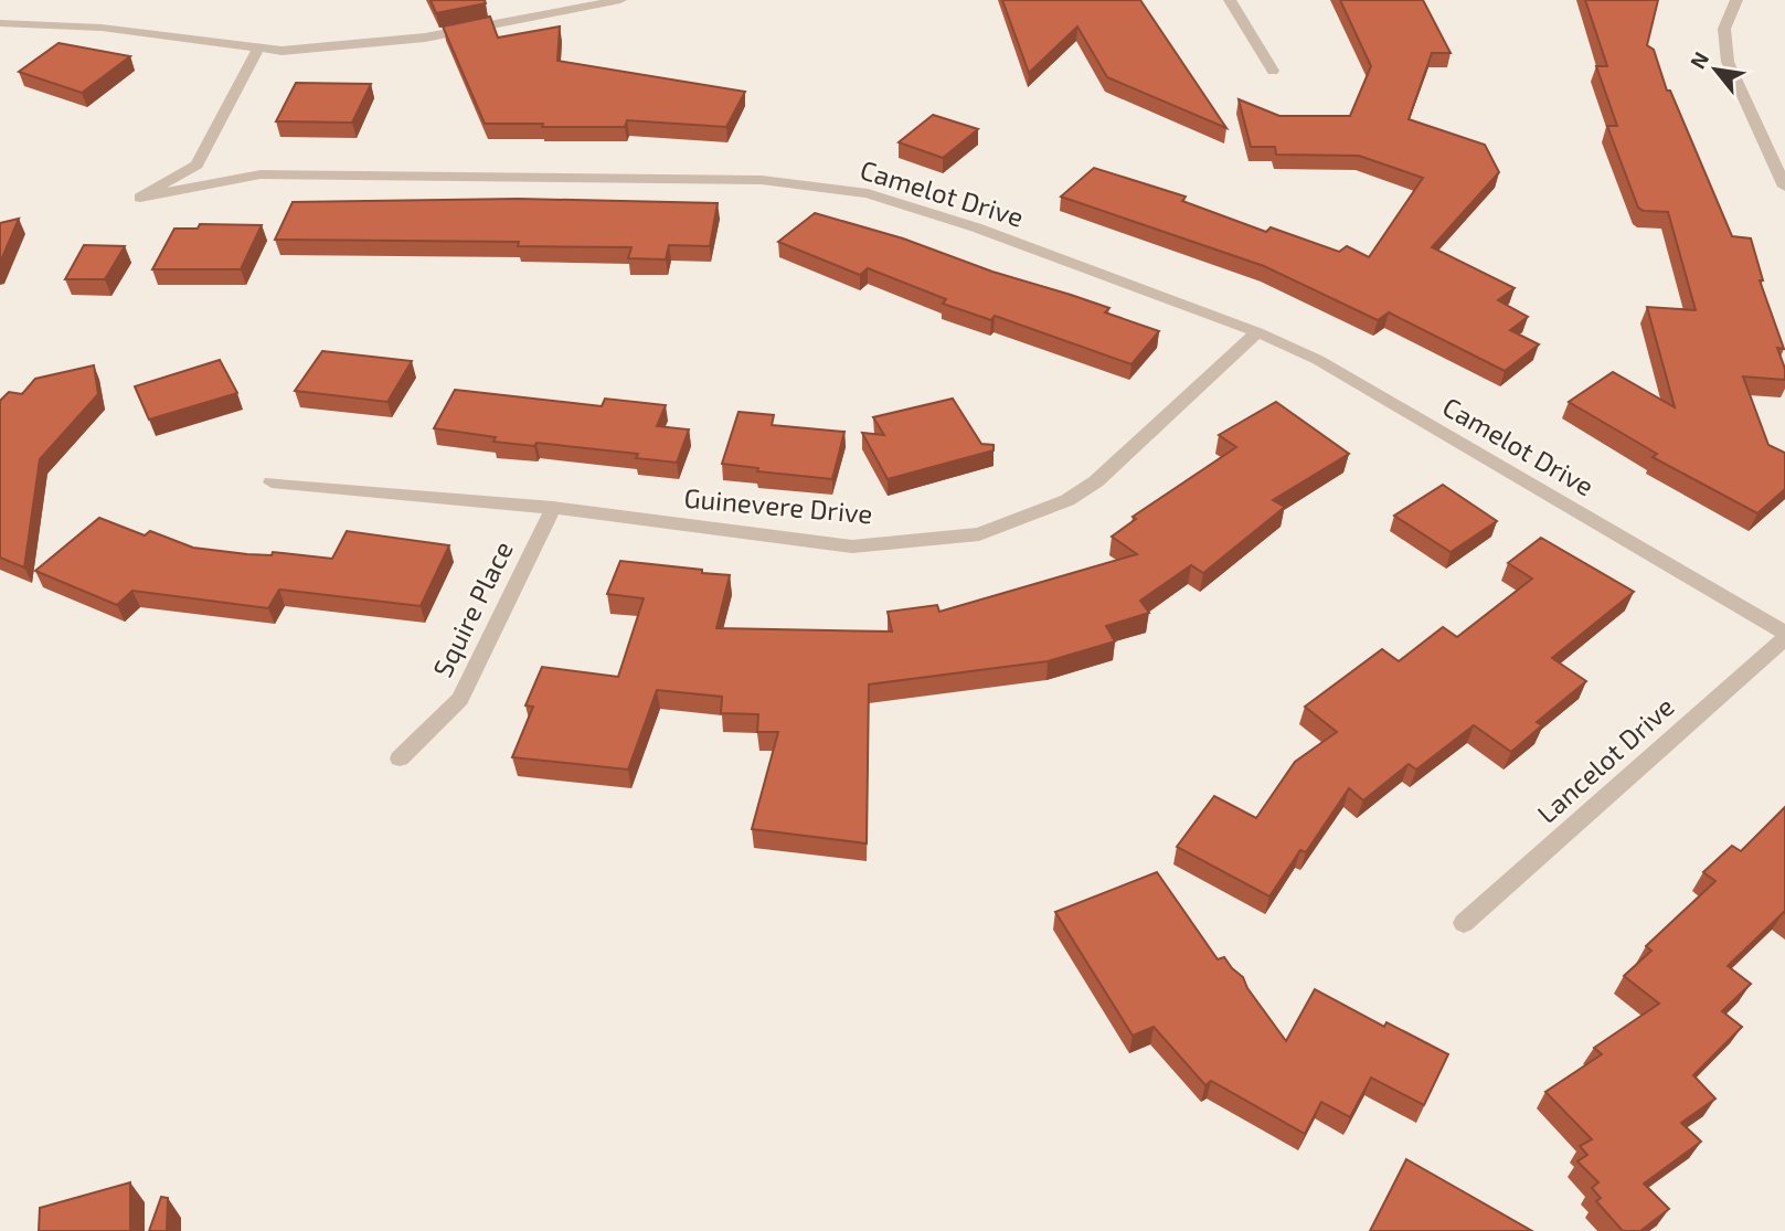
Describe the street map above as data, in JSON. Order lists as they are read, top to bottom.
{
  "streets": {
    "street": [
      "Camelot Drive",
      "Guinevere Drive",
      "Squire Place",
      "Lancelot Drive"
    ]
  },
  "crossings": [
    ["Camelot Drive", "Guinevere Drive"],
    ["Camelot Drive", "Lancelot Drive"],
    ["Guinevere Drive", "Squire Place"]
  ],
  "north": "top left"
}
